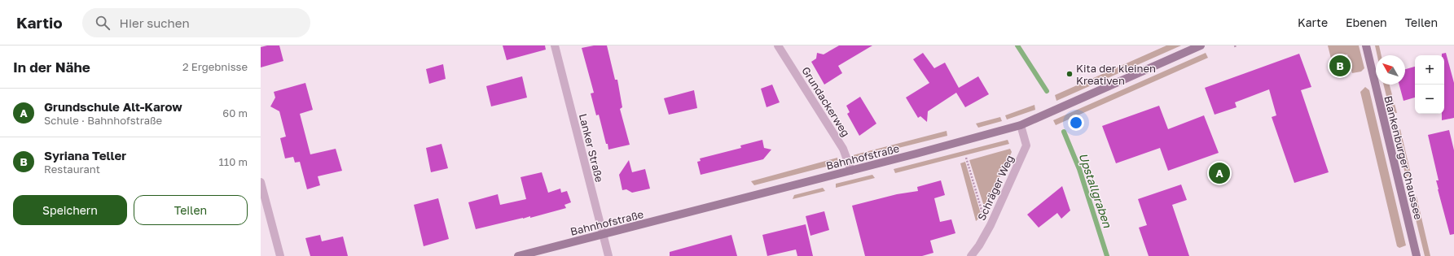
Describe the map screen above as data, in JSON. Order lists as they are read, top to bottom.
{
  "streets": {
    "main road": ["Bahnhofstraße", "Blankenburger Chaussee"],
    "street": ["Grundackerweg", "Lanker Straße", "Schräger Weg"]
  },
  "crossings": [
    ["Grundackerweg", "Bahnhofstraße"],
    ["Lanker Straße", "Bahnhofstraße"],
    ["Bahnhofstraße", "Schräger Weg"]
  ],
  "water": ["Upstallgraben"],
  "places": ["Kita der kleinen Kreativen"],
  "north": "top left",
  "page": {
    "header": "Kartio",
    "search": "Hier suchen",
    "nav": ["Karte", "Ebenen", "Teilen"],
    "heading": ["In der Nähe", "2 Ergebnisse"],
    "pins": ["B", "A"],
    "map_buttons": ["+", "−"],
    "list": [
      {
        "mark": "A",
        "name": "Grundschule Alt-Karow",
        "note": "Schule · Bahnhofstraße",
        "value": "60 m"
      },
      {
        "mark": "B",
        "name": "Syriana Teller",
        "note": "Restaurant",
        "value": "110 m"
      }
    ],
    "buttons": ["Speichern", "Teilen"]
  }
}
